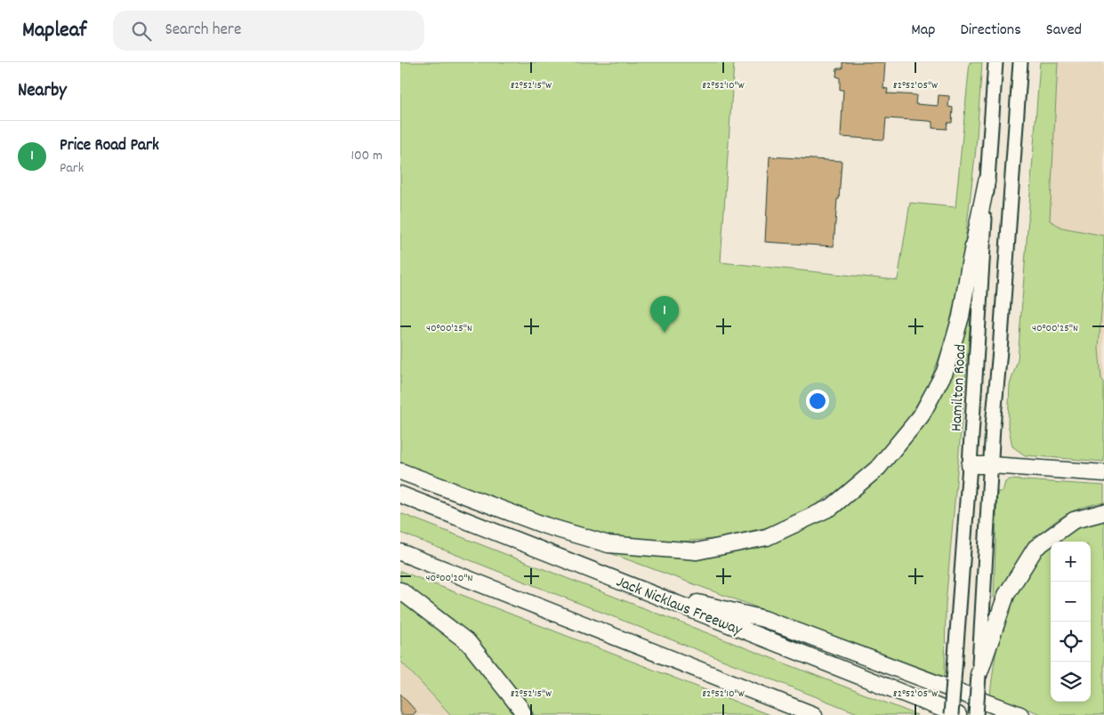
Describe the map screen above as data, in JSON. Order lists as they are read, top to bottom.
{
  "streets": {
    "highway": ["Jack Nicklaus Freeway"],
    "main road": ["Hamilton Road"]
  },
  "page": {
    "header": "Mapleaf",
    "search": "Search here",
    "nav": ["Map", "Directions", "Saved"],
    "heading": "Nearby",
    "list": [
      {
        "mark": "1",
        "name": "Price Road Park",
        "note": "Park",
        "value": "100 m"
      }
    ],
    "pins": "1",
    "map_buttons": ["+", "−"]
  },
  "coordinates": [
    "82°52'15\"W",
    "82°52'10\"W",
    "82°52'05\"W",
    "40°00'25\"N",
    "40°00'20\"N"
  ]
}
